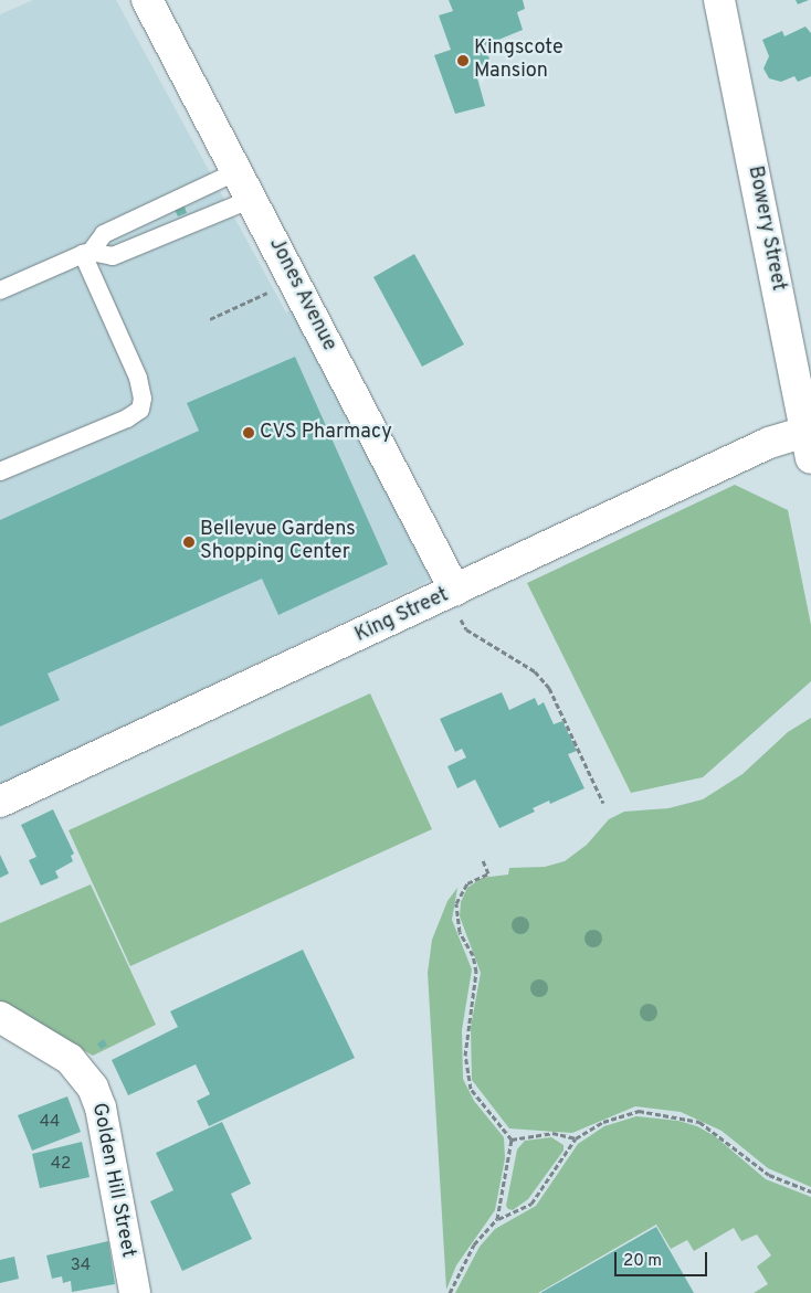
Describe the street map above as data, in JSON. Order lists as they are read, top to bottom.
{
  "streets": {
    "street": [
      "Bowery Street",
      "Jones Avenue",
      "King Street",
      "Golden Hill Street"
    ]
  },
  "crossings": [
    ["Bowery Street", "King Street"],
    ["Jones Avenue", "King Street"]
  ],
  "places": ["Kingscote Mansion", "CVS Pharmacy", "Bellevue Gardens Shopping Center"],
  "house_numbers": ["44", "42", "34"],
  "scale_bar": "20 m"
}
